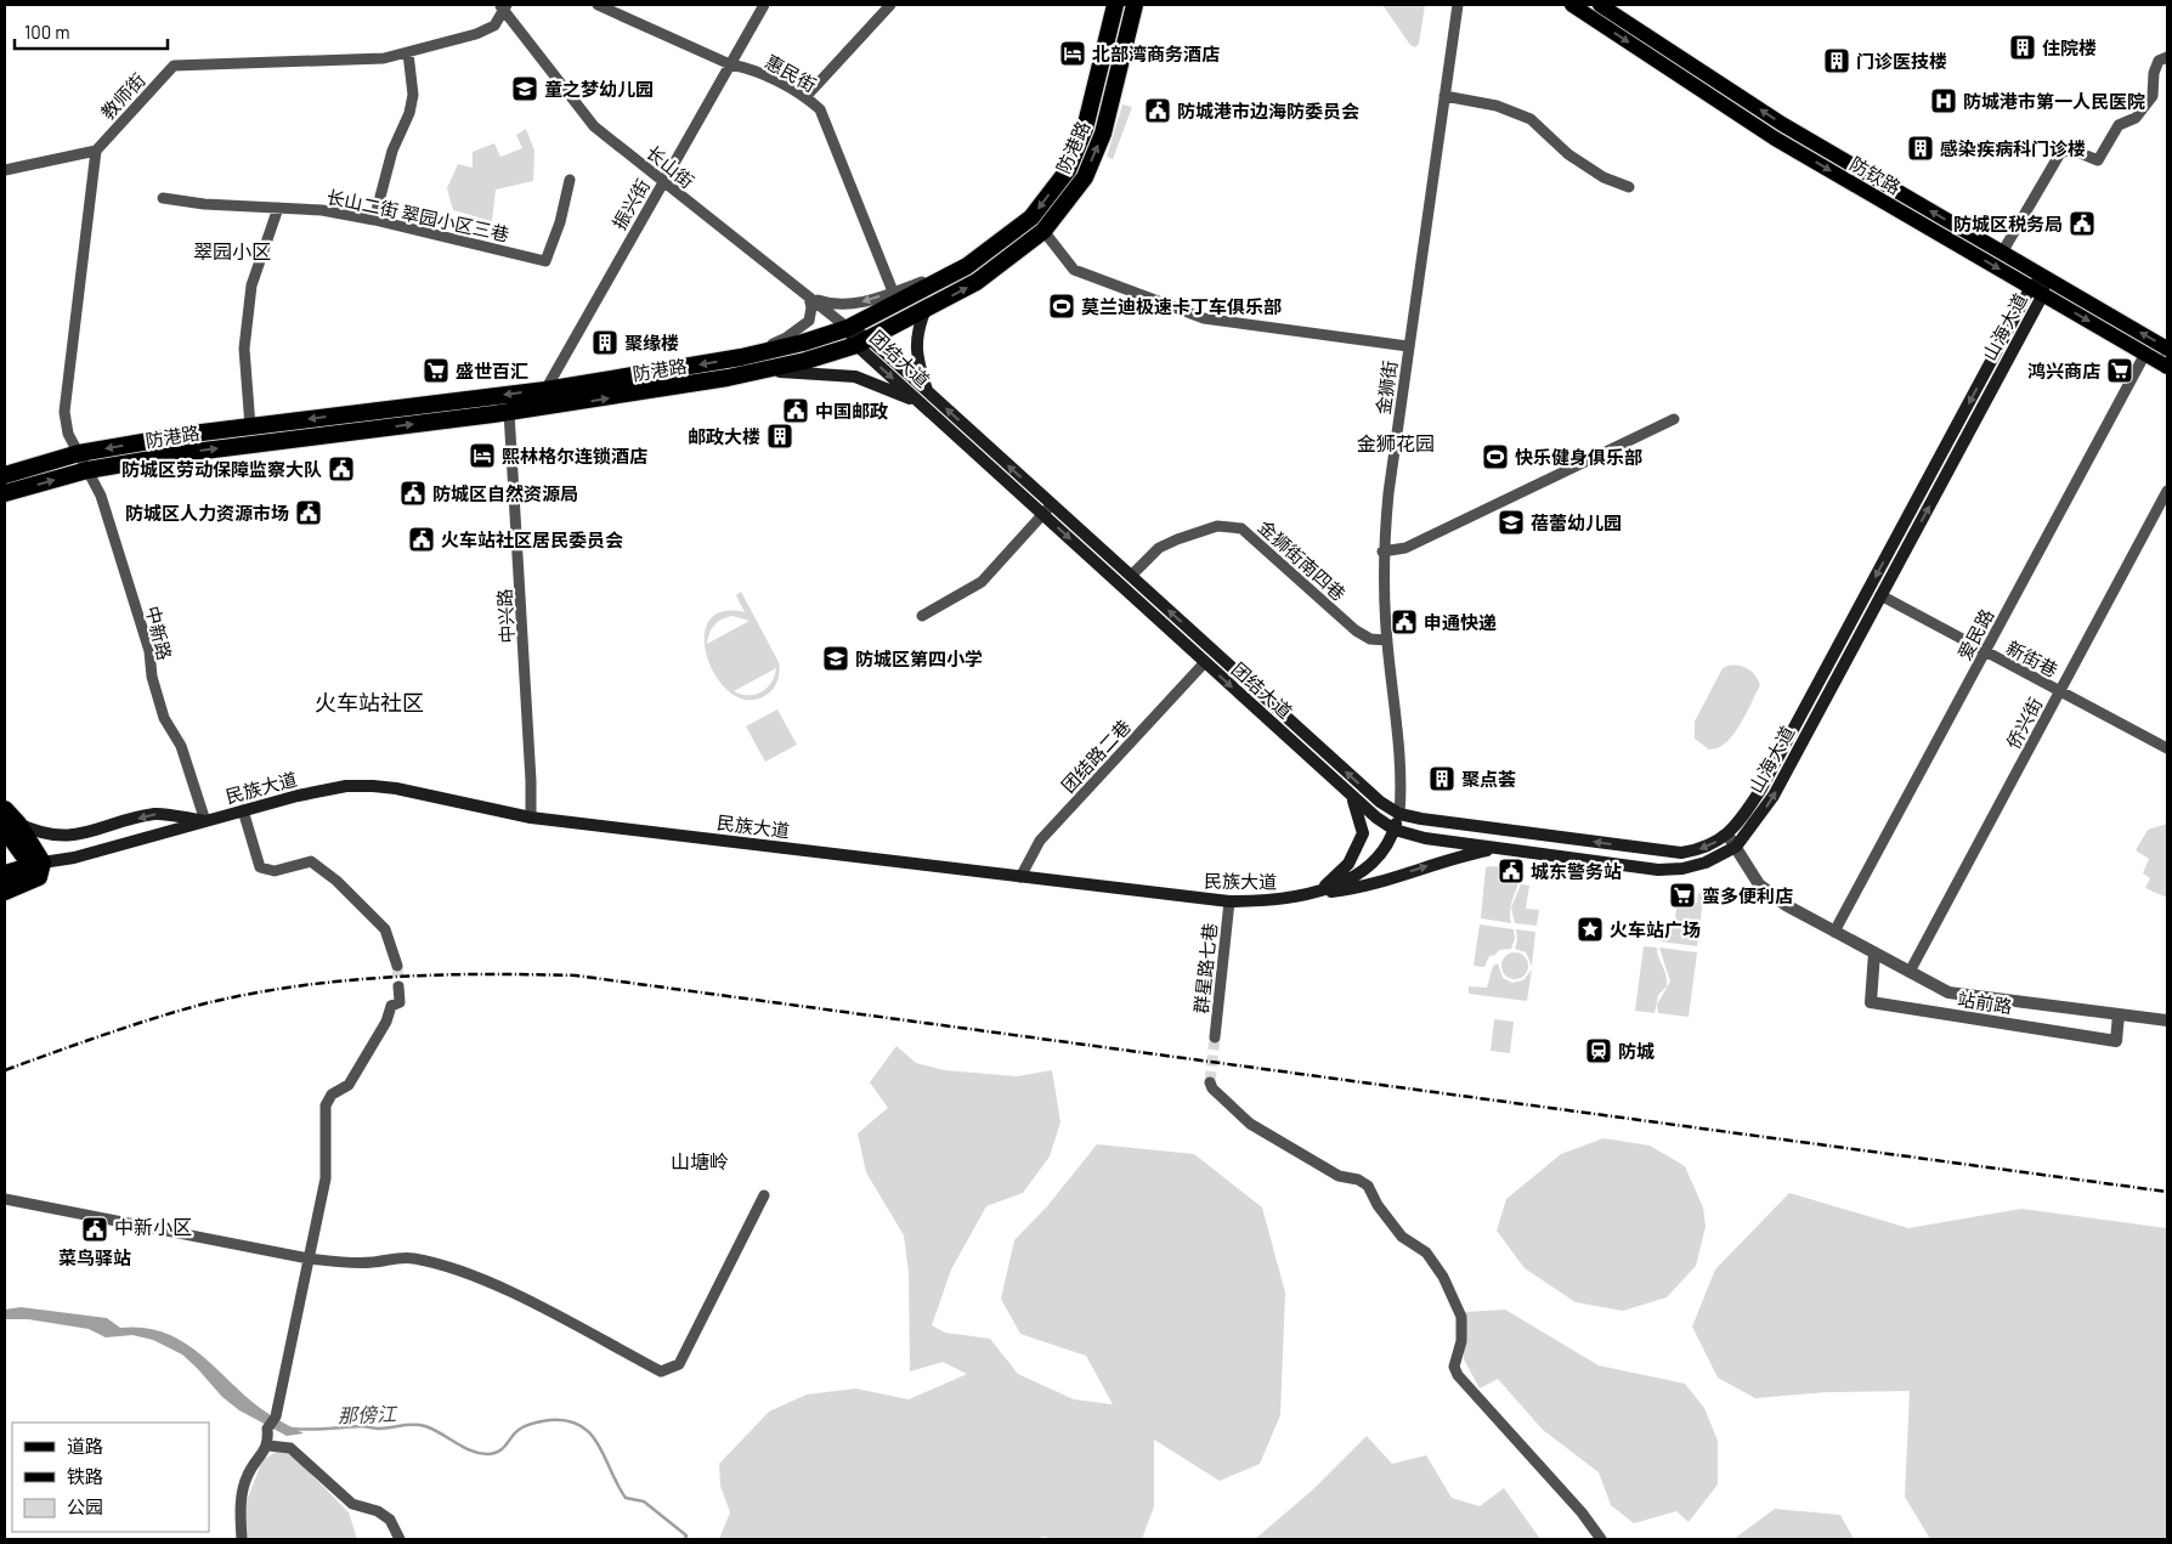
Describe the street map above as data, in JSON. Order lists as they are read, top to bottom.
{
  "streets": {
    "highway": ["防港路"],
    "main road": [
      "防钦路",
      "山海大道",
      "团结大道",
      "民族大道"
    ],
    "street": [
      "惠民街",
      "教师街",
      "长山街",
      "振兴街",
      "长山二街 翠园小区三巷",
      "金狮街",
      "金狮街南四巷",
      "中兴路",
      "中新路",
      "爱民路",
      "新街巷",
      "侨兴街",
      "团结路二巷",
      "群星路七巷",
      "站前路"
    ]
  },
  "crossings": [
    ["惠民街", "振兴街"],
    ["教师街", "长山街"],
    ["防港路", "长山街"],
    ["防港路", "振兴街"],
    ["防港路", "团结大道"],
    ["防港路", "中兴路"],
    ["防港路", "中新路"],
    ["长山街", "振兴街"],
    ["长山街", "团结大道"],
    ["防钦路", "山海大道"],
    ["防钦路", "爱民路"],
    ["山海大道", "团结大道"],
    ["山海大道", "新街巷"],
    ["山海大道", "站前路"],
    ["团结大道", "金狮街"],
    ["团结大道", "金狮街南四巷"],
    ["团结大道", "团结路二巷"],
    ["团结大道", "民族大道"],
    ["金狮街", "金狮街南四巷"],
    ["金狮街", "民族大道"],
    ["中兴路", "民族大道"],
    ["中新路", "民族大道"],
    ["爱民路", "新街巷"],
    ["爱民路", "站前路"],
    ["新街巷", "侨兴街"],
    ["侨兴街", "站前路"],
    ["团结路二巷", "民族大道"],
    ["民族大道", "群星路七巷"]
  ],
  "districts": [
    "翠园小区",
    "金狮花园",
    "火车站社区",
    "山塘岭",
    "中新小区"
  ],
  "water": ["那傍江"],
  "places": {
    "building": [
      "住院楼",
      "门诊医技楼",
      "感染疾病科门诊楼",
      "聚缘楼",
      "邮政大楼",
      "聚点荟"
    ],
    "hotel": ["北部湾商务酒店", "熙林格尔连锁酒店"],
    "school or university": ["童之梦幼儿园", "蓓蕾幼儿园", "防城区第四小学"],
    "hospital": ["防城港市第一人民医院"],
    "public building": [
      "防城港市边海防委员会",
      "防城区税务局",
      "中国邮政",
      "防城区劳动保障监察大队",
      "防城区自然资源局",
      "防城区人力资源市场",
      "火车站社区居民委员会",
      "申通快递",
      "城东警务站",
      "菜鸟驿站"
    ],
    "sports": ["莫兰迪极速卡丁车俱乐部", "快乐健身俱乐部"],
    "supermarket": ["盛世百汇", "鸿兴商店", "蛮多便利店"],
    "place": ["火车站广场"],
    "station": ["防城"]
  },
  "legend": ["道路", "铁路", "公园"],
  "scale_bar": "100 m"
}
